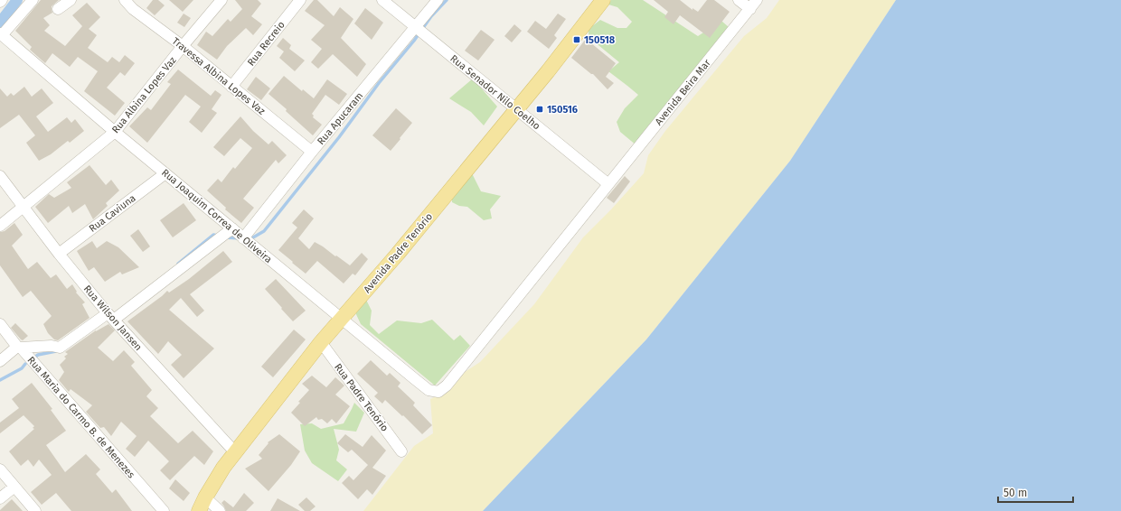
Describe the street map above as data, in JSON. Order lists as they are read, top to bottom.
{
  "streets": {
    "main road": ["Avenida Padre Tenório"],
    "street": [
      "Rua Recreio",
      "Travessa Albina Lopes Vaz",
      "Rua Senador Nilo Coelho",
      "Avenida Beira Mar",
      "Rua Albina Lopes Vaz",
      "Rua Apucaram",
      "Rua Caviuna",
      "Rua Joaquim Correa de Oliveira",
      "Rua Wilson Jansen",
      "Rua Padre Tenório",
      "Rua Maria do Carmo B. de Menezes"
    ]
  },
  "crossings": [
    ["Rua Recreio", "Travessa Albina Lopes Vaz"],
    ["Travessa Albina Lopes Vaz", "Rua Albina Lopes Vaz"],
    ["Travessa Albina Lopes Vaz", "Rua Apucaram"],
    ["Rua Senador Nilo Coelho", "Avenida Beira Mar"],
    ["Rua Senador Nilo Coelho", "Rua Apucaram"],
    ["Rua Senador Nilo Coelho", "Avenida Padre Tenório"],
    ["Avenida Beira Mar", "Rua Joaquim Correa de Oliveira"],
    ["Rua Albina Lopes Vaz", "Rua Joaquim Correa de Oliveira"],
    ["Rua Albina Lopes Vaz", "Rua Wilson Jansen"],
    ["Rua Apucaram", "Rua Joaquim Correa de Oliveira"],
    ["Rua Caviuna", "Rua Joaquim Correa de Oliveira"],
    ["Rua Caviuna", "Rua Wilson Jansen"],
    ["Rua Joaquim Correa de Oliveira", "Avenida Padre Tenório"],
    ["Avenida Padre Tenório", "Rua Wilson Jansen"],
    ["Avenida Padre Tenório", "Rua Padre Tenório"]
  ],
  "places": {
    "transit": ["150518", "150516"]
  },
  "scale_bar": "50 m"
}
